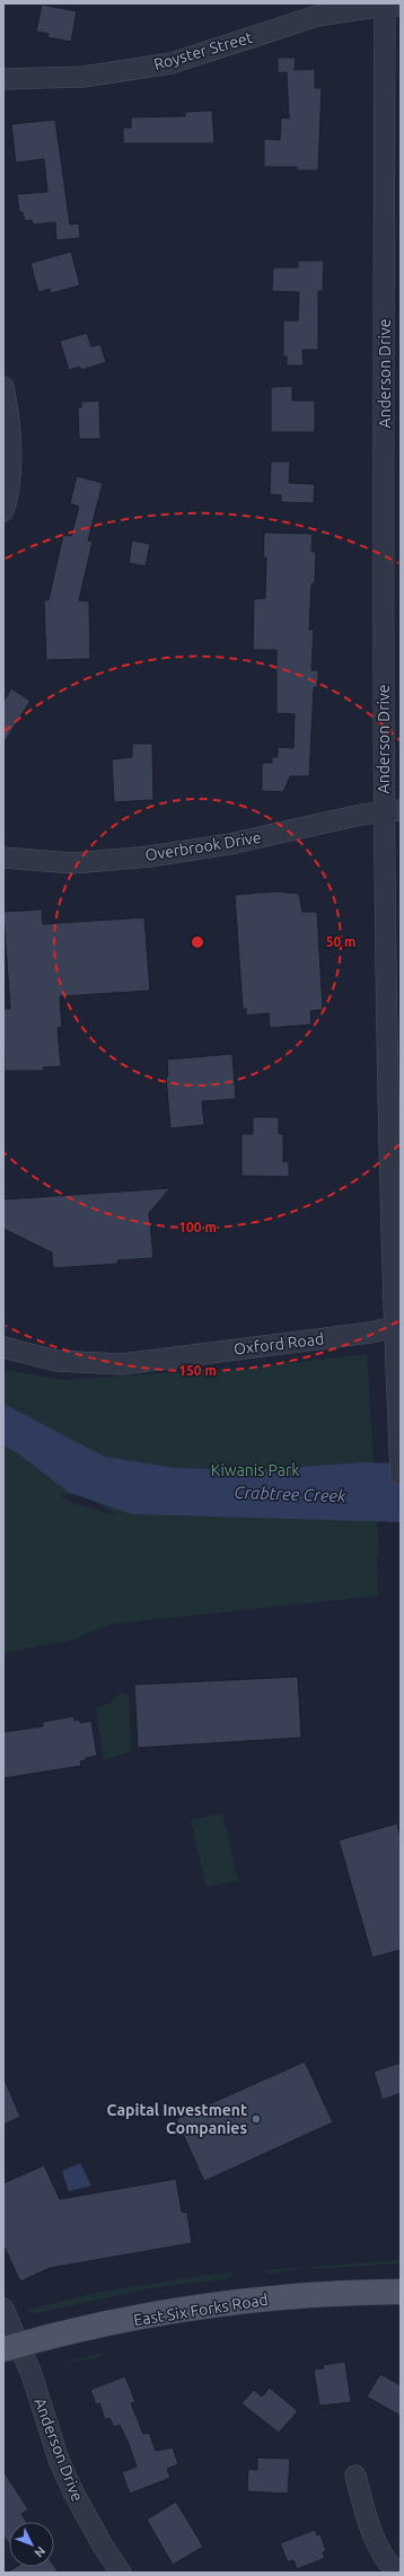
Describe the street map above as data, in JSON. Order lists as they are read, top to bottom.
{
  "streets": {
    "main road": ["East Six Forks Road"],
    "street": [
      "Royster Street",
      "Anderson Drive",
      "Overbrook Drive",
      "Oxford Road"
    ]
  },
  "crossings": [
    ["Royster Street", "Anderson Drive"],
    ["Anderson Drive", "Overbrook Drive"],
    ["Anderson Drive", "Oxford Road"],
    ["Anderson Drive", "East Six Forks Road"]
  ],
  "water": ["Crabtree Creek"],
  "parks": ["Kiwanis Park"],
  "places": ["Capital Investment Companies"],
  "north": "bottom right",
  "rings": ["50 m", "100 m", "150 m"]
}
